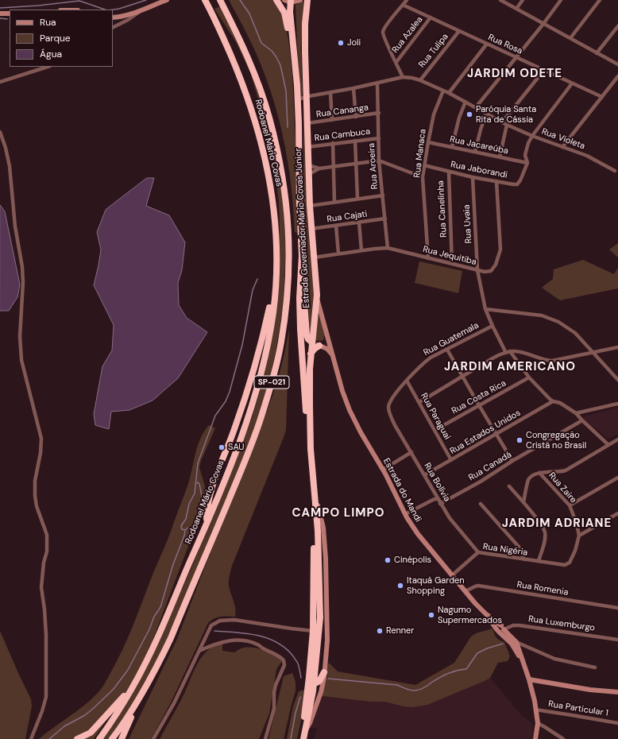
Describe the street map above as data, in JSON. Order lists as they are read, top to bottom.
{
  "streets": {
    "highway": ["Rodoanel Mário Covas", "Estrada Governador Mário Covas Júnior", "SP-021"],
    "main road": ["Estrada do Mandi"],
    "street": [
      "Rua Azalea",
      "Rua Rosa",
      "Rua Tulipa",
      "Rua Cananga",
      "Rua Cambuca",
      "Rua Violeta",
      "Rua Jacareúba",
      "Rua Manaca",
      "Rua Aroeira",
      "Rua Jaborandi",
      "Rua Canelinha",
      "Rua Cajati",
      "Rua Uvaia",
      "Rua Jequitiba",
      "Rua Guatemala",
      "Rua Costa Rica",
      "Rua Paraguai",
      "Rua Estados Unidos",
      "Rua Canadá",
      "Rua Bolívia",
      "Rua Zaire",
      "Rua Nigéria",
      "Rua Romenia",
      "Rua Luxemburgo",
      "Rua Particular 1"
    ]
  },
  "crossings": [
    ["Rua Azalea", "Rua Rosa"],
    ["Rua Rosa", "Rua Tulipa"],
    ["Rua Rosa", "Rua Jaborandi"],
    ["Rua Tulipa", "Rua Violeta"],
    ["Rua Cananga", "Rua Aroeira"],
    ["Rua Cananga", "Estrada Governador Mário Covas Júnior"],
    ["Rua Cambuca", "Rua Aroeira"],
    ["Rua Cambuca", "Estrada Governador Mário Covas Júnior"],
    ["Rua Violeta", "Rua Manaca"],
    ["Rua Violeta", "Rua Aroeira"],
    ["Rua Violeta", "Rua Jaborandi"],
    ["Rua Violeta", "Estrada Governador Mário Covas Júnior"],
    ["Rua Jacareúba", "Rua Manaca"],
    ["Rua Jacareúba", "Rua Jaborandi"],
    ["Rua Manaca", "Rua Jaborandi"],
    ["Rua Manaca", "Rua Jequitiba"],
    ["Rua Aroeira", "Rua Cajati"],
    ["Rua Aroeira", "Rua Jequitiba"],
    ["Rua Jaborandi", "Rua Canelinha"],
    ["Rua Jaborandi", "Rua Uvaia"],
    ["Rua Jaborandi", "Rua Jequitiba"],
    ["Rua Canelinha", "Rua Jequitiba"],
    ["Rua Cajati", "Estrada Governador Mário Covas Júnior"],
    ["Rua Uvaia", "Rua Jequitiba"],
    ["Rua Uvaia", "Rua Guatemala"],
    ["Estrada Governador Mário Covas Júnior", "Rua Jequitiba"],
    ["Estrada Governador Mário Covas Júnior", "Estrada do Mandi"],
    ["Rua Guatemala", "Rua Paraguai"],
    ["Rua Guatemala", "Rua Bolívia"],
    ["Rua Costa Rica", "Rua Paraguai"],
    ["Rua Paraguai", "Rua Estados Unidos"],
    ["Rua Estados Unidos", "Rua Bolívia"],
    ["Rua Canadá", "Rua Bolívia"],
    ["Rua Bolívia", "Rua Nigéria"],
    ["Rua Zaire", "Rua Nigéria"],
    ["Estrada do Mandi", "Rua Nigéria"],
    ["Estrada do Mandi", "Rua Romenia"],
    ["Estrada do Mandi", "Rua Luxemburgo"],
    ["Estrada do Mandi", "Rua Particular 1"]
  ],
  "districts": [
    "JARDIM ODETE",
    "JARDIM AMERICANO",
    "CAMPO LIMPO",
    "JARDIM ADRIANE"
  ],
  "places": [
    "Joli",
    "Paróquia Santa Rita de Cássia",
    "Congregação Cristã no Brasil",
    "SAU",
    "Cinépolis",
    "Itaquá Garden Shopping",
    "Nagumo Supermercados",
    "Renner"
  ],
  "legend": ["Rua", "Parque", "Água"]
}
